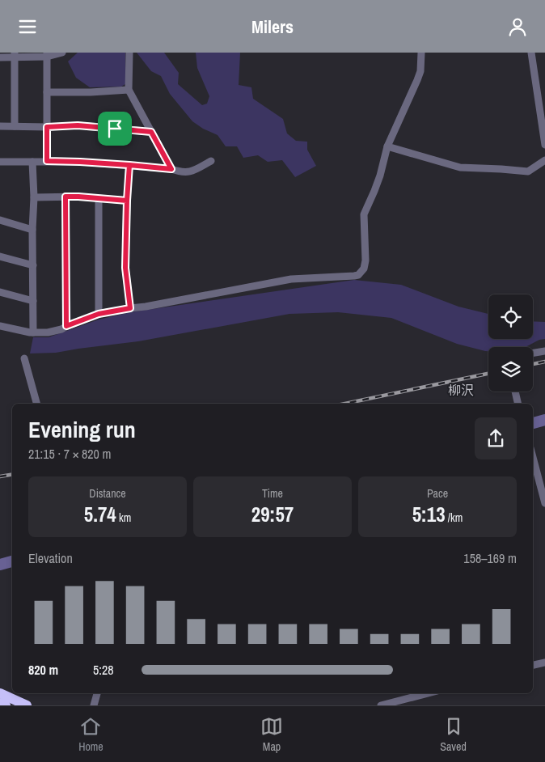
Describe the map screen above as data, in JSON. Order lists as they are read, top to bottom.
{
  "districts": ["柳沢"],
  "page": {
    "header": "Milers",
    "heading": ["Evening run", "21:15 · 7 × 820 m"],
    "stats": [
      ["Distance", "5.74 km"],
      ["Time", "29:57"],
      ["Pace", "5:13 /km"]
    ],
    "chart": ["Elevation", "158–169 m"],
    "list": [
      {
        "name": "820 m",
        "note": "5:28"
      }
    ],
    "tabs": ["Home", "Map", "Saved"]
  }
}
